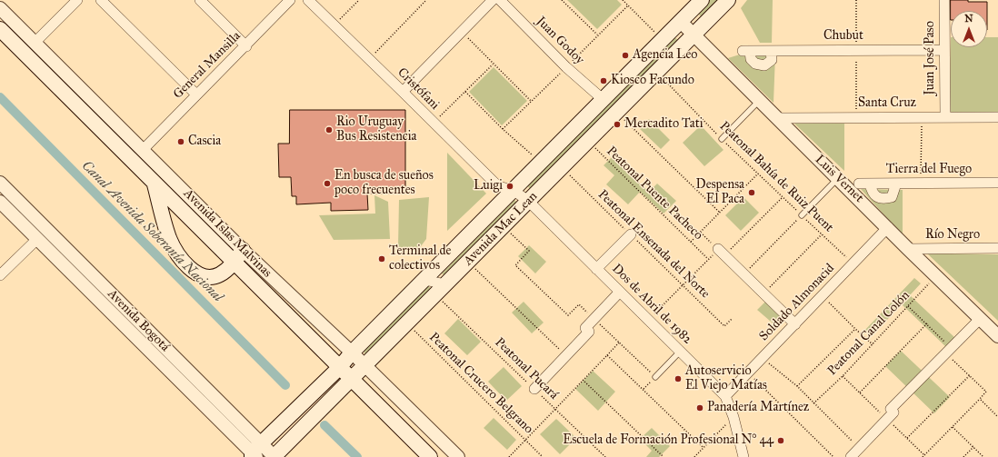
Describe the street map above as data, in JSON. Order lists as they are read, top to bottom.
{
  "streets": {
    "main road": ["Avenida Mac Lean", "Avenida Islas Malvinas"],
    "street": [
      "Chubut",
      "Juan Godoy",
      "Juan José Paso",
      "General Mansilla",
      "Cristófani",
      "Santa Cruz",
      "Tierra del Fuego",
      "Luis Vernet",
      "Río Negro",
      "Soldado Almonacid",
      "Dos de Abril de 1982",
      "Avenida Bogotá"
    ],
    "path": [
      "Peatonal Bahía de Ruiz Puent",
      "Peatonal Puente Pacheco",
      "Peatonal Ensenada del Norte",
      "Peatonal Canal Colón",
      "Peatonal Pucará",
      "Peatonal Crucero Belgrano"
    ]
  },
  "crossings": [
    ["Chubut", "Juan José Paso"],
    ["Juan Godoy", "Avenida Mac Lean"],
    ["Juan José Paso", "Santa Cruz"],
    ["General Mansilla", "Avenida Islas Malvinas"],
    ["Cristófani", "Avenida Mac Lean"],
    ["Cristófani", "Dos de Abril de 1982"],
    ["Santa Cruz", "Luis Vernet"],
    ["Peatonal Bahía de Ruiz Puent", "Avenida Mac Lean"],
    ["Peatonal Bahía de Ruiz Puent", "Soldado Almonacid"],
    ["Luis Vernet", "Avenida Mac Lean"],
    ["Luis Vernet", "Río Negro"],
    ["Luis Vernet", "Soldado Almonacid"],
    ["Luis Vernet", "Peatonal Canal Colón"],
    ["Peatonal Puente Pacheco", "Avenida Mac Lean"],
    ["Avenida Mac Lean", "Avenida Islas Malvinas"],
    ["Avenida Mac Lean", "Peatonal Ensenada del Norte"],
    ["Avenida Mac Lean", "Dos de Abril de 1982"],
    ["Avenida Mac Lean", "Avenida Bogotá"],
    ["Avenida Mac Lean", "Peatonal Pucará"],
    ["Avenida Mac Lean", "Peatonal Crucero Belgrano"],
    ["Soldado Almonacid", "Dos de Abril de 1982"]
  ],
  "water": ["Canal Avenida Soberanía Nacional"],
  "places": [
    "Agencia Leo",
    "Kiosco Facundo",
    "Mercadito Tati",
    "Rio Uruguay Bus Resistencia",
    "Cascia",
    "En busca de sueños poco frecuentes",
    "Luigi",
    "Despensa El Paca",
    "Terminal de colectivos",
    "Autoservicio El Viejo Matías",
    "Panadería Martínez",
    "Escuela de Formación Profesional N° 44"
  ],
  "north": "top"
}
